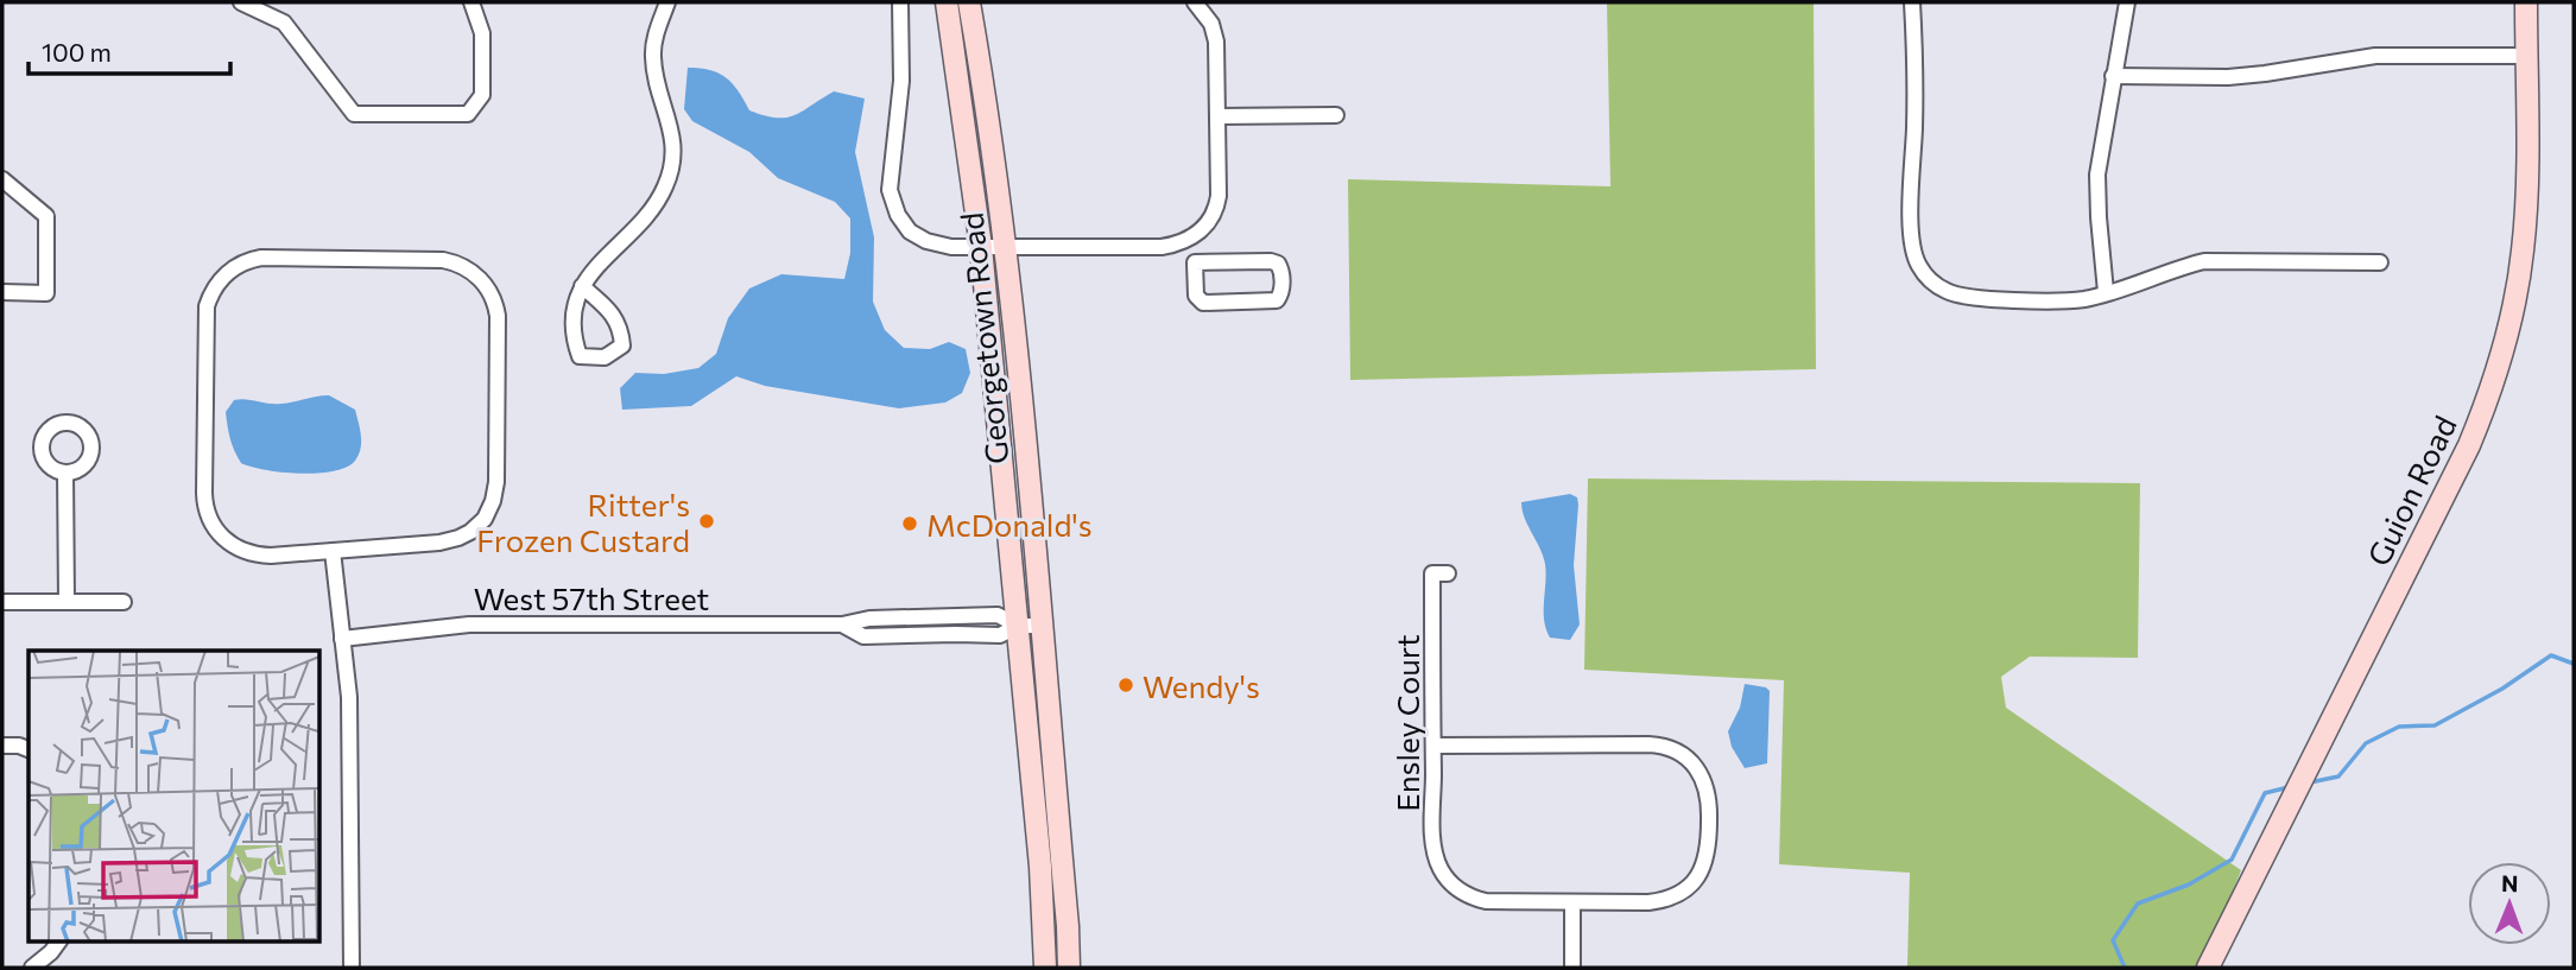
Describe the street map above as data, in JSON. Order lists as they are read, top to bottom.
{
  "streets": {
    "main road": ["Georgetown Road", "Guion Road"],
    "street": ["West 57th Street", "Ensley Court"]
  },
  "crossings": [
    ["Georgetown Road", "West 57th Street"]
  ],
  "places": ["Ritter's Frozen Custard", "McDonald's", "Wendy's"],
  "scale_bar": "100 m",
  "north": "top"
}
